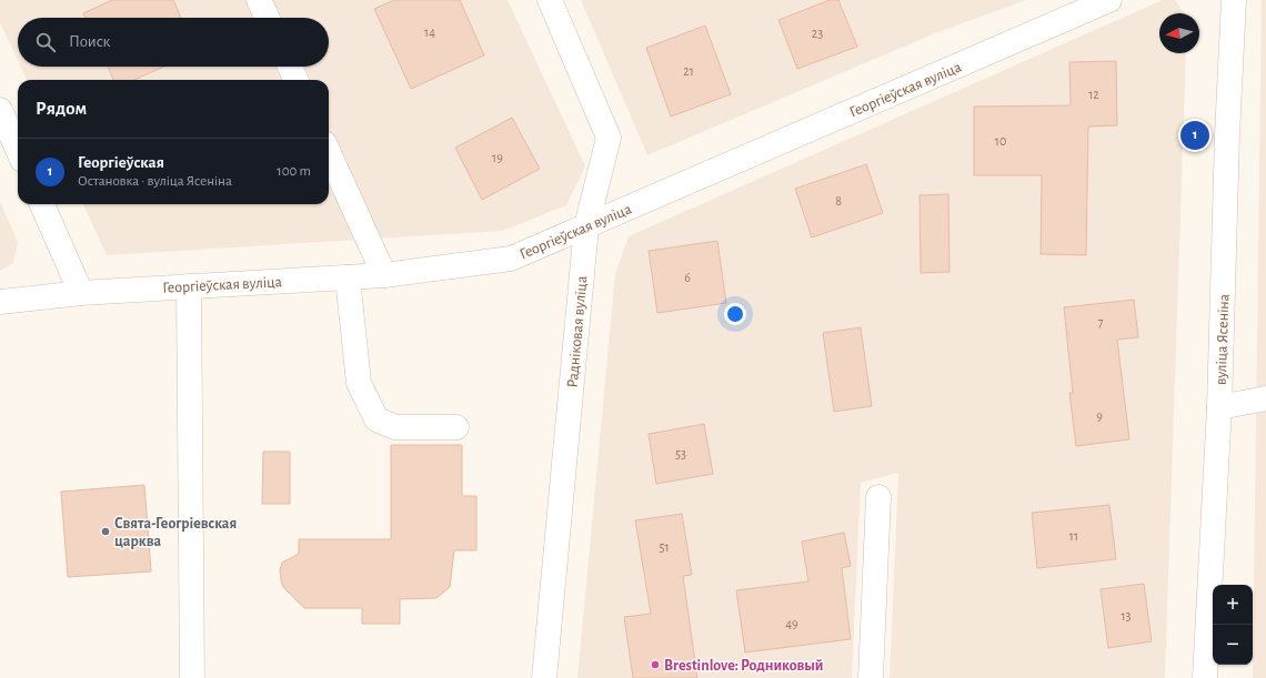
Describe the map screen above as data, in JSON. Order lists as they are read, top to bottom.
{
  "streets": {
    "street": ["Георгіеўская вуліца", "Радніковая вуліца", "вуліца Ясеніна"]
  },
  "crossings": [
    ["Георгіеўская вуліца", "Радніковая вуліца"]
  ],
  "places": ["Свята-Геогріевская царква", "Brestinlove: Родниковый"],
  "house_numbers": [
    "14",
    "23",
    "21",
    "12",
    "10",
    "19",
    "8",
    "6",
    "7",
    "9",
    "53",
    "11",
    "51",
    "13",
    "49"
  ],
  "north": "left",
  "page": {
    "search": "Поиск",
    "heading": "Рядом",
    "pins": "1",
    "list": [
      {
        "mark": "1",
        "name": "Георгіеўская",
        "note": "Остановка · вуліца Ясеніна",
        "value": "100 m"
      }
    ],
    "map_buttons": ["+", "−"]
  }
}
